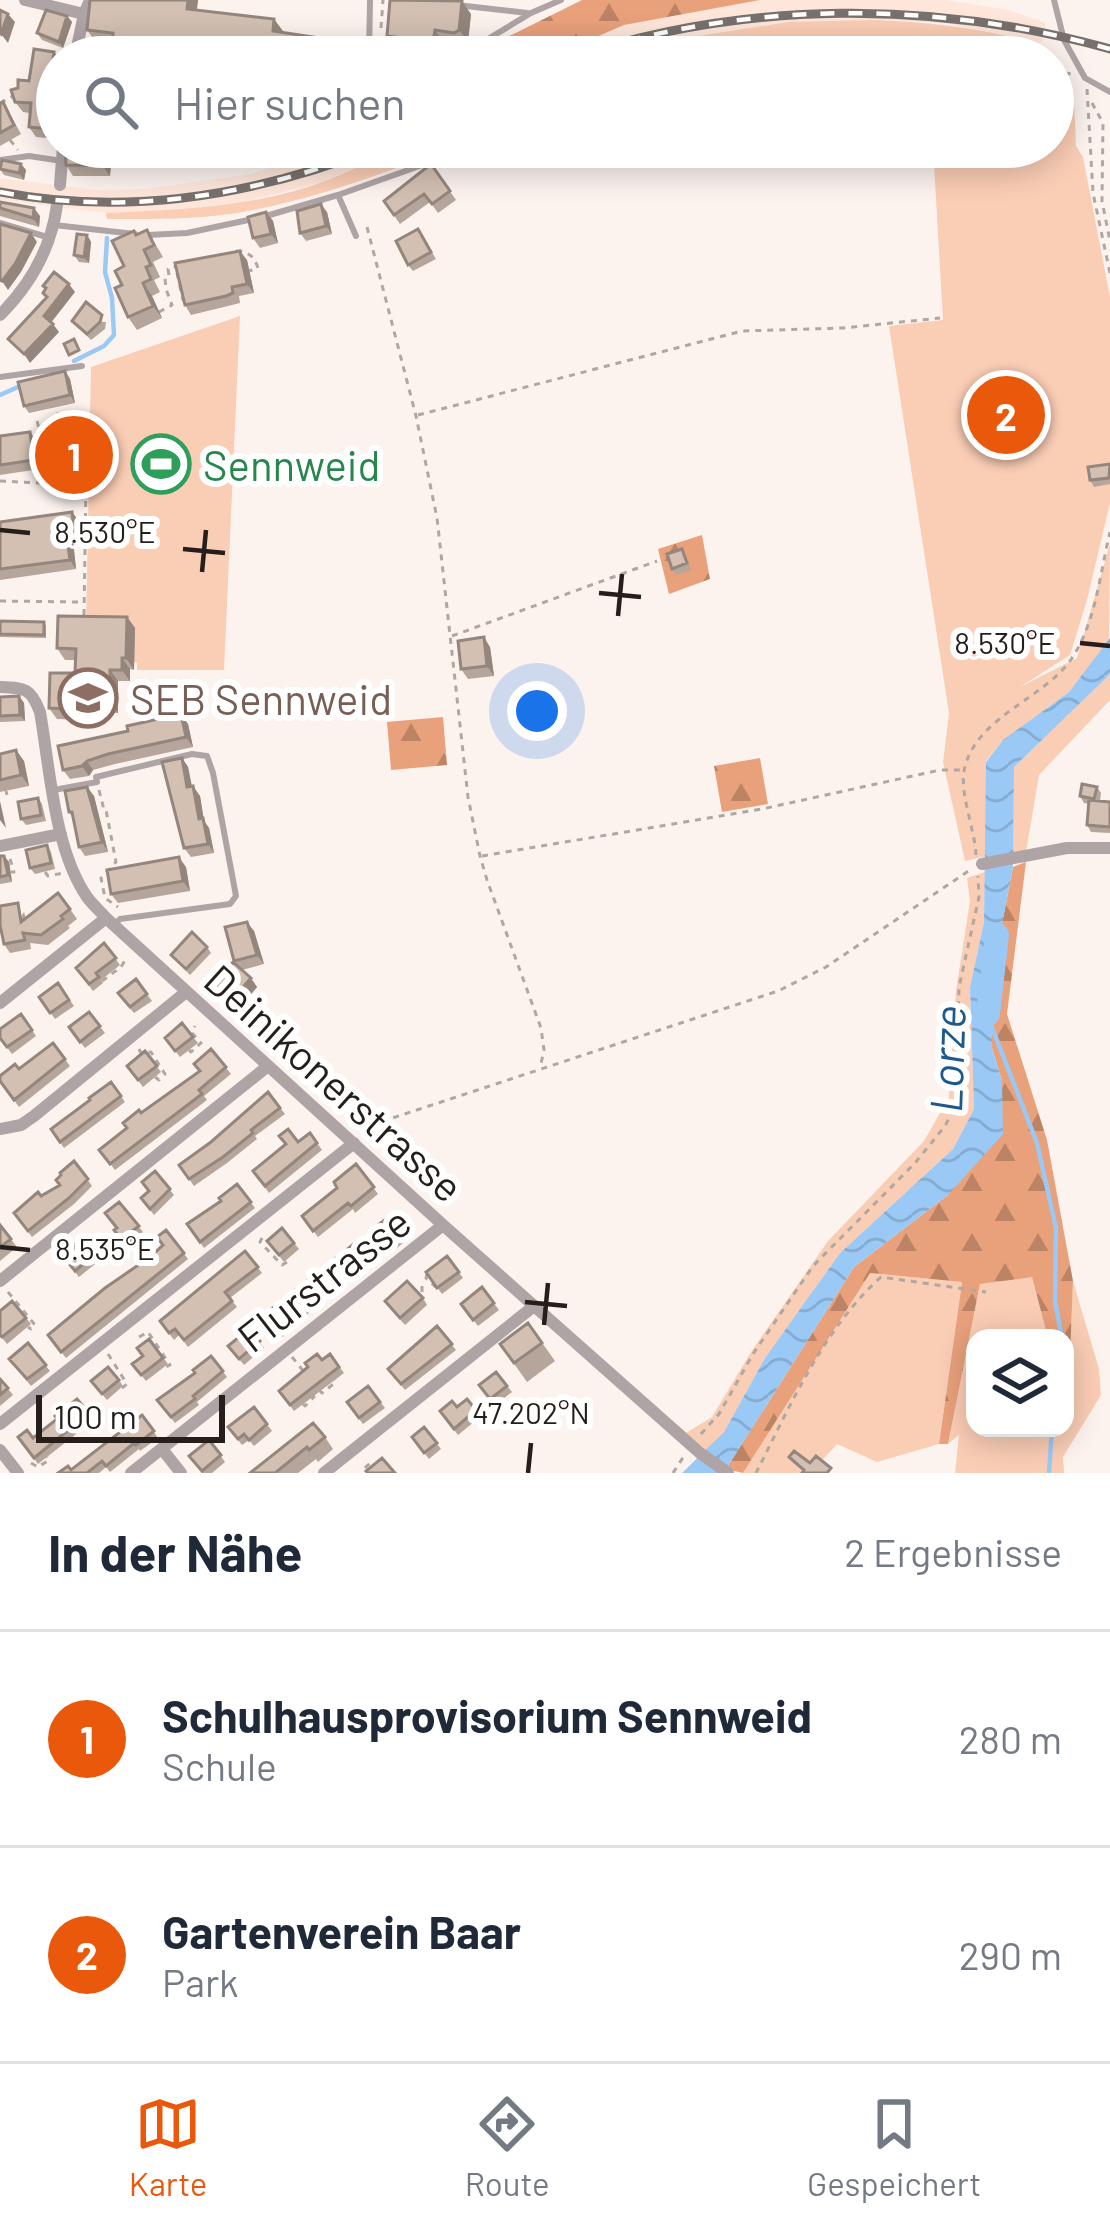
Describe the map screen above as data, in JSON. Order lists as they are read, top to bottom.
{
  "streets": {
    "street": ["Deinikonerstrasse", "Flurstrasse"]
  },
  "crossings": [
    ["Deinikonerstrasse", "Flurstrasse"]
  ],
  "water": ["Lorze"],
  "places": {
    "sports": ["Sennweid"],
    "school or university": ["SEB Sennweid"]
  },
  "scale_bar": "100 m",
  "page": {
    "search": "Hier suchen",
    "pins": ["2", "1"],
    "scale": "100 m",
    "heading": ["In der Nähe", "2 Ergebnisse"],
    "list": [
      {
        "mark": "1",
        "name": "Schulhausprovisorium Sennweid",
        "note": "Schule",
        "value": "280 m"
      },
      {
        "mark": "2",
        "name": "Gartenverein Baar",
        "note": "Park",
        "value": "290 m"
      }
    ],
    "nav": ["Karte", "Route", "Gespeichert"]
  },
  "coordinates": ["8.530°E", "8.535°E", "47.202°N"]
}
